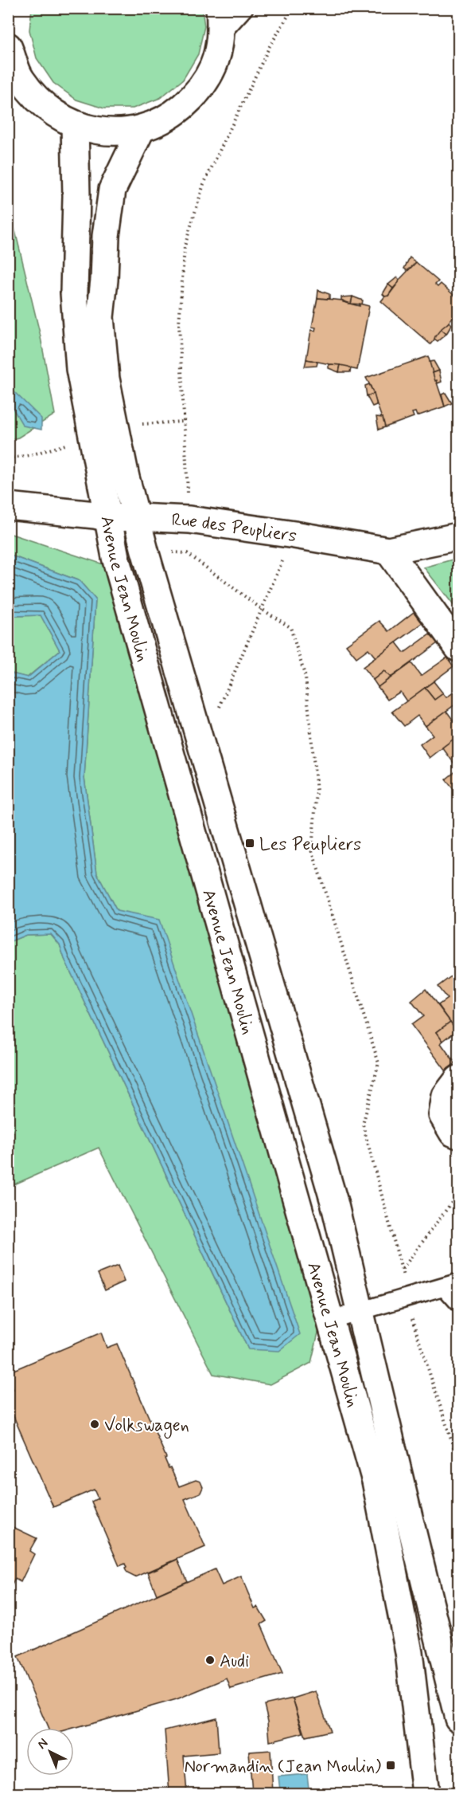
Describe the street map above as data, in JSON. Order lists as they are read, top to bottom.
{
  "streets": {
    "main road": ["Rue des Peupliers", "Avenue Jean Moulin"]
  },
  "crossings": [
    ["Rue des Peupliers", "Avenue Jean Moulin"]
  ],
  "places": {
    "transit": ["Les Peupliers", "Normandin (Jean Moulin)"],
    "other": ["Volkswagen", "Audi"]
  },
  "north": "top left"
}
